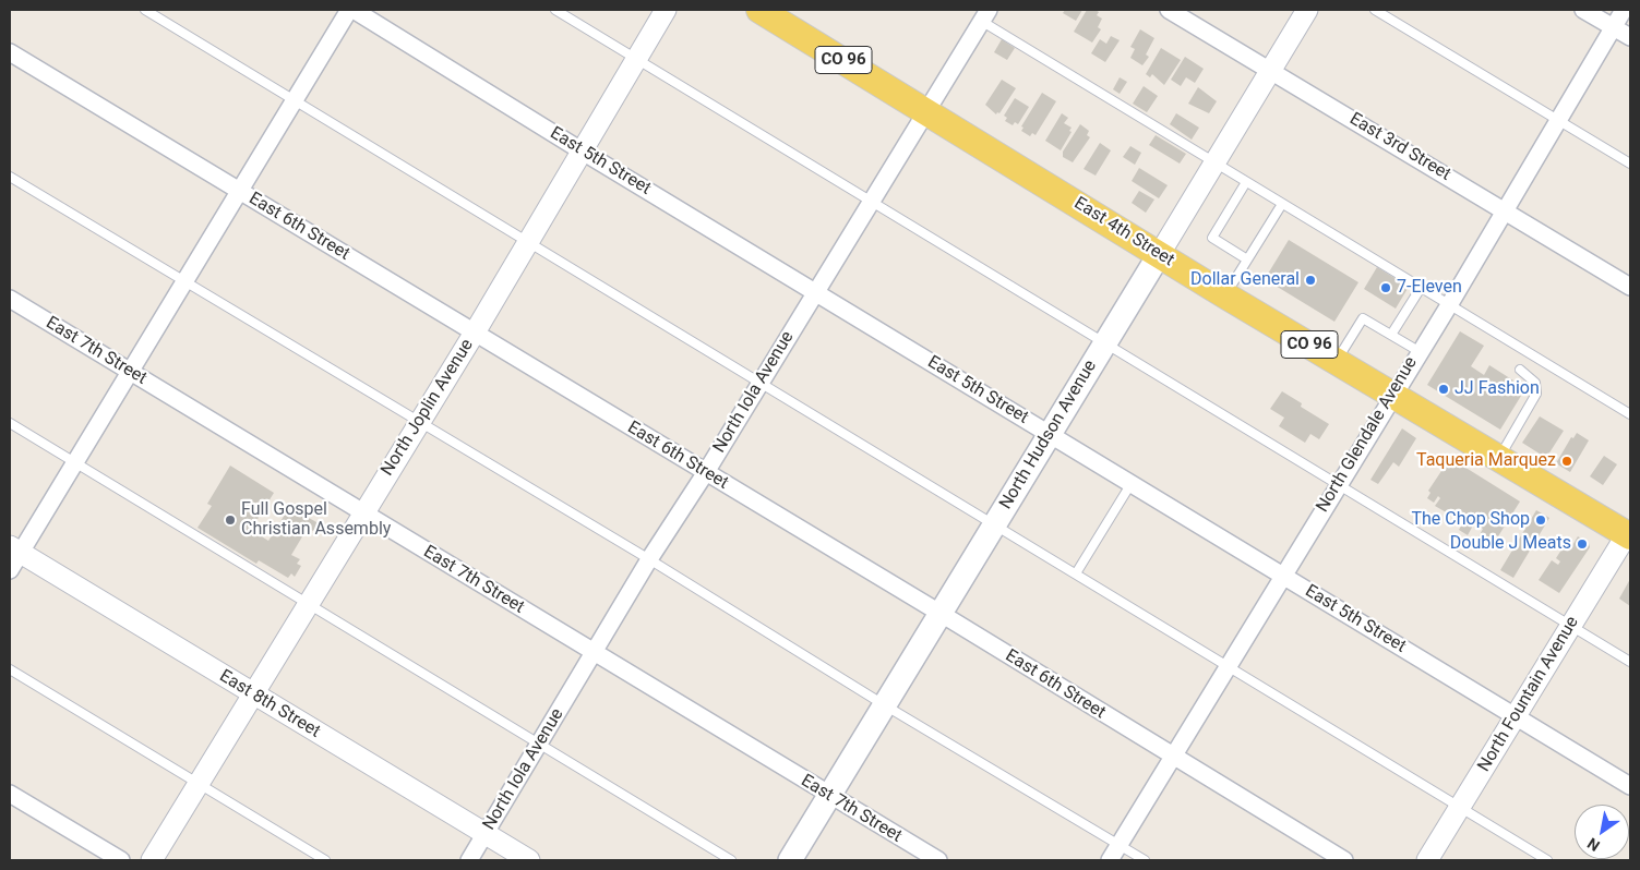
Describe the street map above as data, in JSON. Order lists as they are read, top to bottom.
{
  "streets": {
    "main road": ["CO 96", "East 4th Street", "North Hudson Avenue"],
    "street": [
      "East 3rd Street",
      "East 5th Street",
      "East 6th Street",
      "East 7th Street",
      "North Iola Avenue",
      "North Joplin Avenue",
      "North Glendale Avenue",
      "North Fountain Avenue",
      "East 8th Street"
    ]
  },
  "crossings": [
    ["East 3rd Street", "North Hudson Avenue"],
    ["East 3rd Street", "North Glendale Avenue"],
    ["East 5th Street", "North Iola Avenue"],
    ["East 5th Street", "North Joplin Avenue"],
    ["East 5th Street", "North Hudson Avenue"],
    ["East 5th Street", "North Glendale Avenue"],
    ["East 5th Street", "North Fountain Avenue"],
    ["East 6th Street", "North Iola Avenue"],
    ["East 6th Street", "North Joplin Avenue"],
    ["East 6th Street", "North Hudson Avenue"],
    ["East 6th Street", "North Glendale Avenue"],
    ["East 4th Street", "North Iola Avenue"],
    ["East 4th Street", "North Hudson Avenue"],
    ["East 4th Street", "North Glendale Avenue"],
    ["East 4th Street", "North Fountain Avenue"],
    ["East 7th Street", "North Iola Avenue"],
    ["East 7th Street", "North Joplin Avenue"],
    ["East 7th Street", "North Hudson Avenue"],
    ["North Iola Avenue", "East 8th Street"],
    ["North Joplin Avenue", "East 8th Street"]
  ],
  "places": [
    "Dollar General",
    "7-Eleven",
    "JJ Fashion",
    "Taqueria Marquez",
    "Full Gospel Christian Assembly",
    "The Chop Shop",
    "Double J Meats"
  ],
  "north": "bottom left"
}
